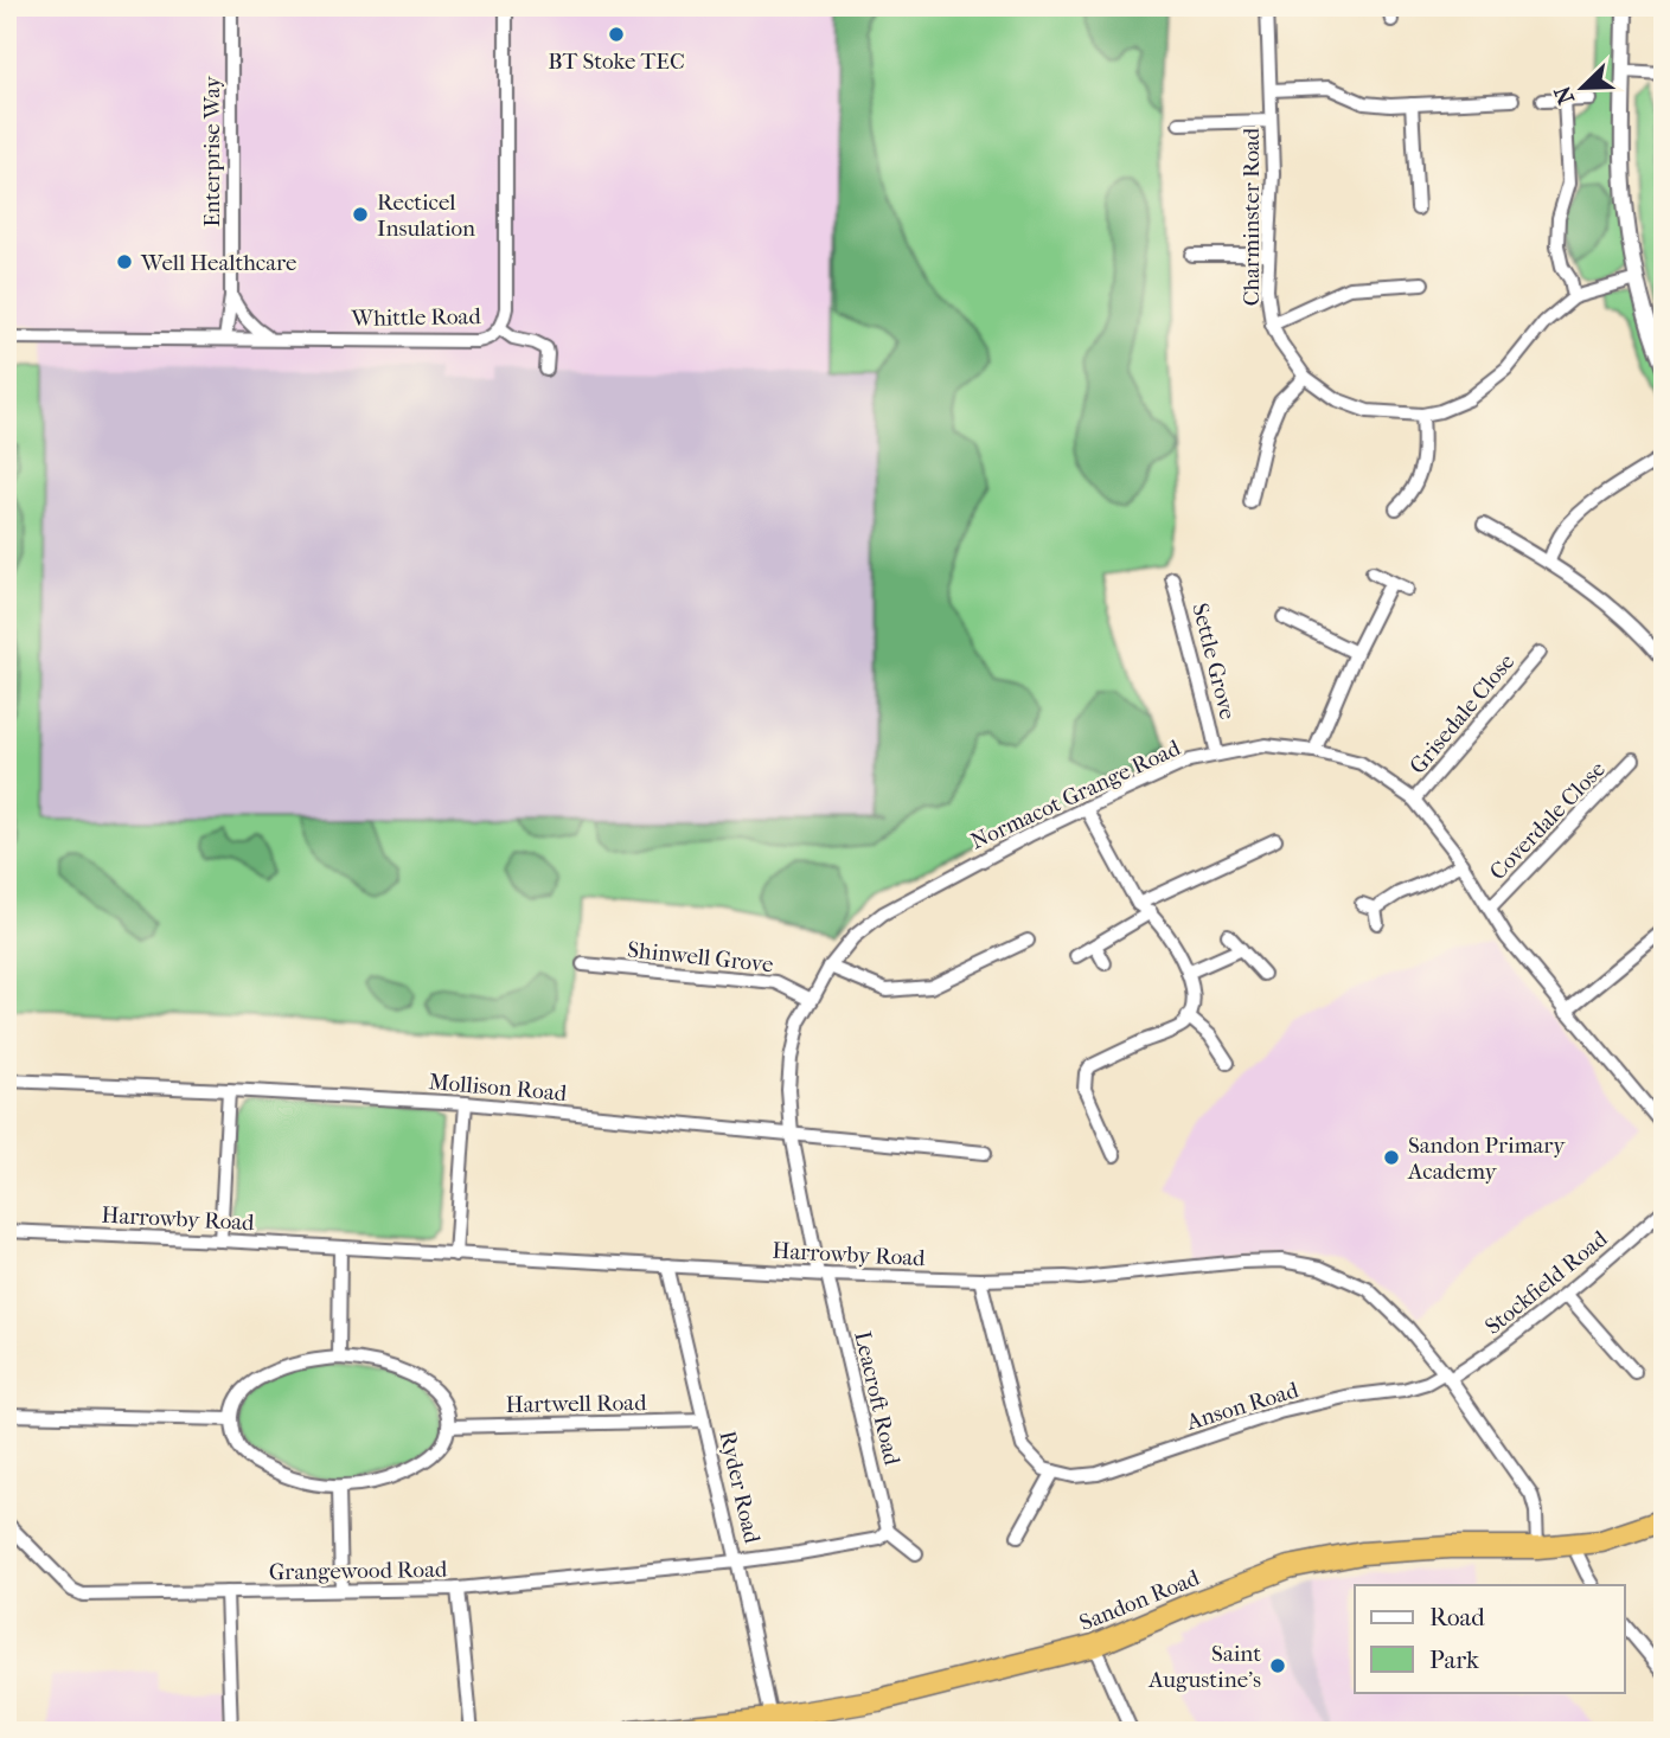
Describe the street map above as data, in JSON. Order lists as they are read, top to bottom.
{
  "streets": {
    "highway": ["Sandon Road"],
    "street": [
      "Enterprise Way",
      "Charminster Road",
      "Whittle Road",
      "Settle Grove",
      "Grisedale Close",
      "Normacot Grange Road",
      "Coverdale Close",
      "Shinwell Grove",
      "Mollison Road",
      "Harrowby Road",
      "Stockfield Road",
      "Leacroft Road",
      "Hartwell Road",
      "Anson Road",
      "Ryder Road",
      "Grangewood Road"
    ]
  },
  "crossings": [
    ["Enterprise Way", "Whittle Road"],
    ["Settle Grove", "Normacot Grange Road"],
    ["Grisedale Close", "Normacot Grange Road"],
    ["Normacot Grange Road", "Coverdale Close"],
    ["Normacot Grange Road", "Shinwell Grove"],
    ["Normacot Grange Road", "Mollison Road"],
    ["Normacot Grange Road", "Harrowby Road"],
    ["Normacot Grange Road", "Leacroft Road"],
    ["Harrowby Road", "Stockfield Road"],
    ["Harrowby Road", "Leacroft Road"],
    ["Harrowby Road", "Anson Road"],
    ["Harrowby Road", "Ryder Road"],
    ["Harrowby Road", "Sandon Road"],
    ["Stockfield Road", "Anson Road"],
    ["Hartwell Road", "Ryder Road"],
    ["Ryder Road", "Grangewood Road"],
    ["Ryder Road", "Sandon Road"]
  ],
  "places": [
    "BT Stoke TEC",
    "Recticel Insulation",
    "Well Healthcare",
    "Sandon Primary Academy",
    "Saint Augustine's"
  ],
  "legend": ["Road", "Park"],
  "north": "bottom left"
}
